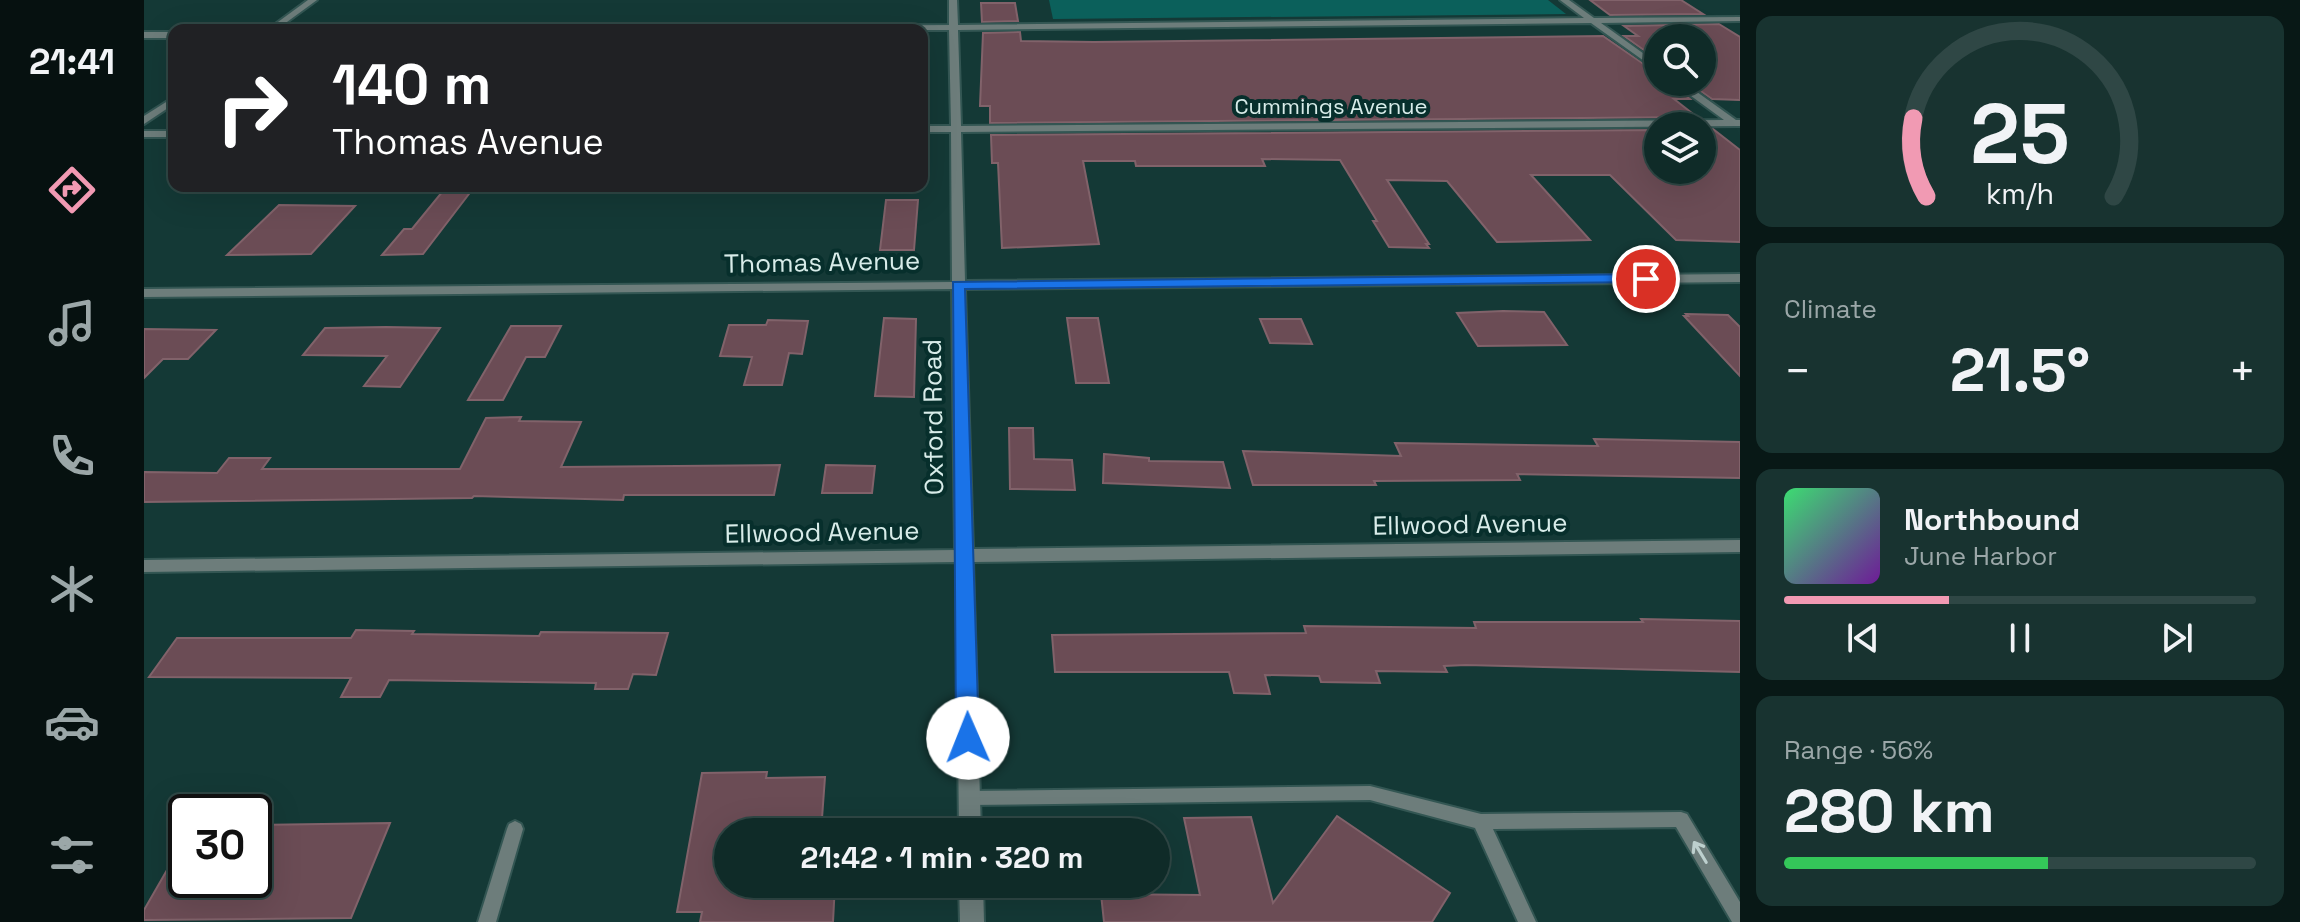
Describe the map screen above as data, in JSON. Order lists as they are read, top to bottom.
{
  "streets": {
    "street": [
      "Cummings Avenue",
      "Thomas Avenue",
      "Oxford Road",
      "Ellwood Avenue"
    ]
  },
  "crossings": [
    ["Cummings Avenue", "Oxford Road"],
    ["Thomas Avenue", "Oxford Road"],
    ["Oxford Road", "Ellwood Avenue"]
  ],
  "page": {
    "tabs": "21:41",
    "turn": ["140 m", "Thomas Avenue"],
    "tile": [
      "Climate",
      ["Range · 56%", "280 km"]
    ],
    "heat": ["−", "21.5°", "+"],
    "song": ["Northbound", "June Harbor"],
    "limit": "30",
    "trip": "21:42 · 1 min · 320 m",
    "gauge": ["25", "km/h"]
  }
}
